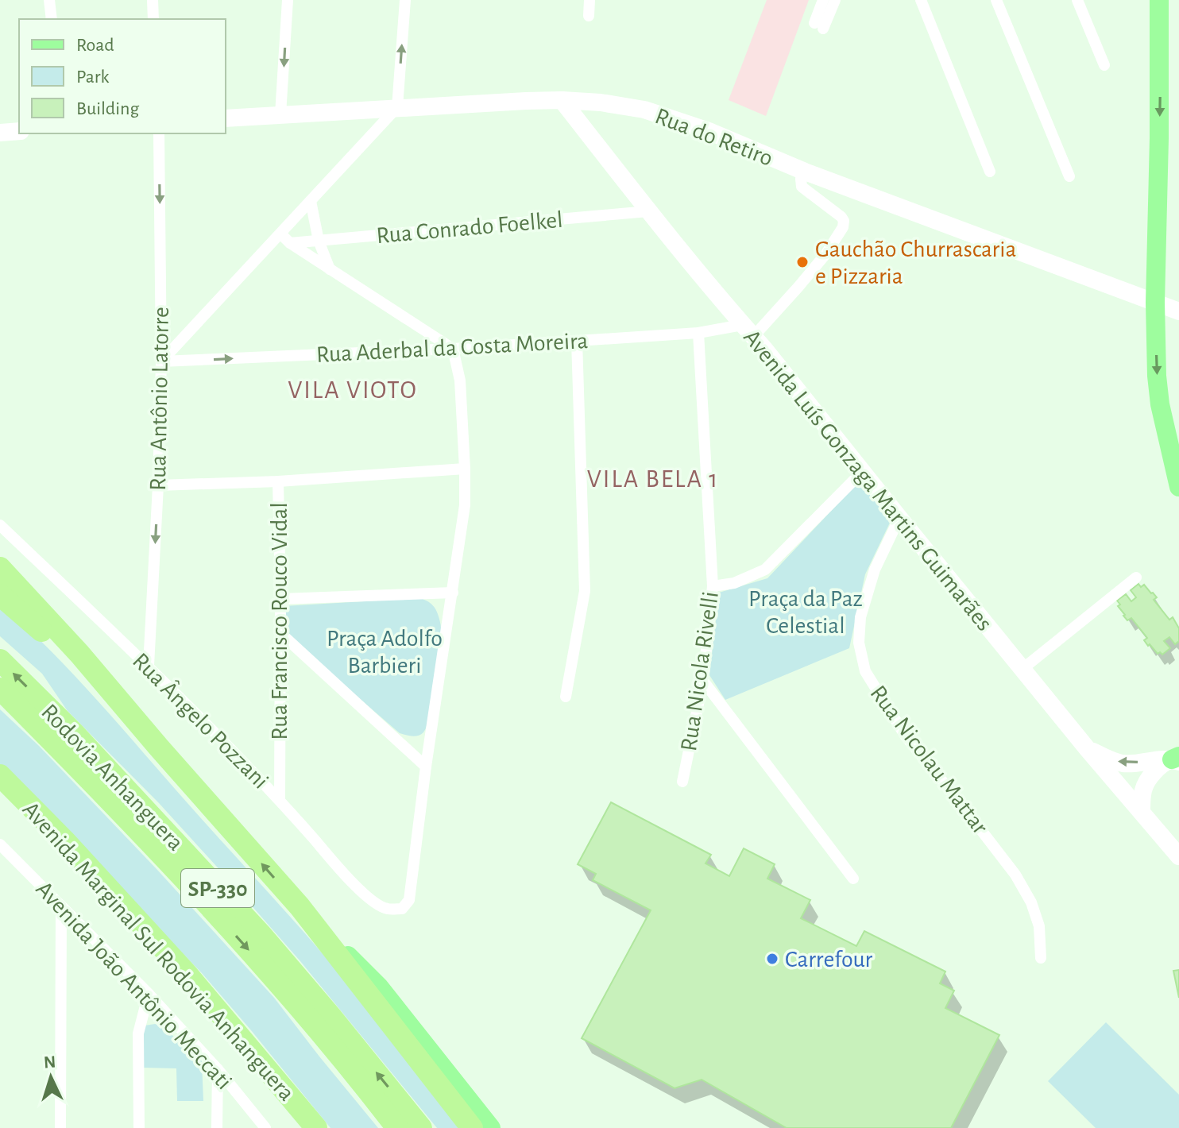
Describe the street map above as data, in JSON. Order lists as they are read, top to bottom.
{
  "streets": {
    "highway": ["Rodovia Anhanguera", "SP-330", "Avenida Marginal Sul Rodovia Anhanguera"],
    "main road": ["Rua do Retiro", "Avenida Luís Gonzaga Martins Guimarães"],
    "street": [
      "Rua Conrado Foelkel",
      "Rua Aderbal da Costa Moreira",
      "Rua Antônio Latorre",
      "Rua Francisco Rouco Vidal",
      "Rua Nicola Rivelli",
      "Rua Ângelo Pozzani",
      "Rua Nicolau Mattar",
      "Avenida João Antônio Meccati"
    ]
  },
  "crossings": [
    ["Rua do Retiro", "Avenida Luís Gonzaga Martins Guimarães"],
    ["Rua Conrado Foelkel", "Avenida Luís Gonzaga Martins Guimarães"],
    ["Rua Aderbal da Costa Moreira", "Rua Antônio Latorre"],
    ["Rua Aderbal da Costa Moreira", "Avenida Luís Gonzaga Martins Guimarães"],
    ["Rua Aderbal da Costa Moreira", "Rua Nicola Rivelli"],
    ["Rua Antônio Latorre", "Rua Ângelo Pozzani"],
    ["Avenida Luís Gonzaga Martins Guimarães", "Rua Nicolau Mattar"],
    ["Rua Francisco Rouco Vidal", "Rua Ângelo Pozzani"]
  ],
  "one_way": ["Rua Aderbal da Costa Moreira", "Rua Antônio Latorre"],
  "districts": ["VILA VIOTO", "VILA BELA 1"],
  "parks": ["Praça da Paz Celestial", "Praça Adolfo Barbieri"],
  "places": ["Gauchão Churrascaria e Pizzaria", "Carrefour"],
  "legend": ["Road", "Park", "Building"],
  "north": "top"
}
